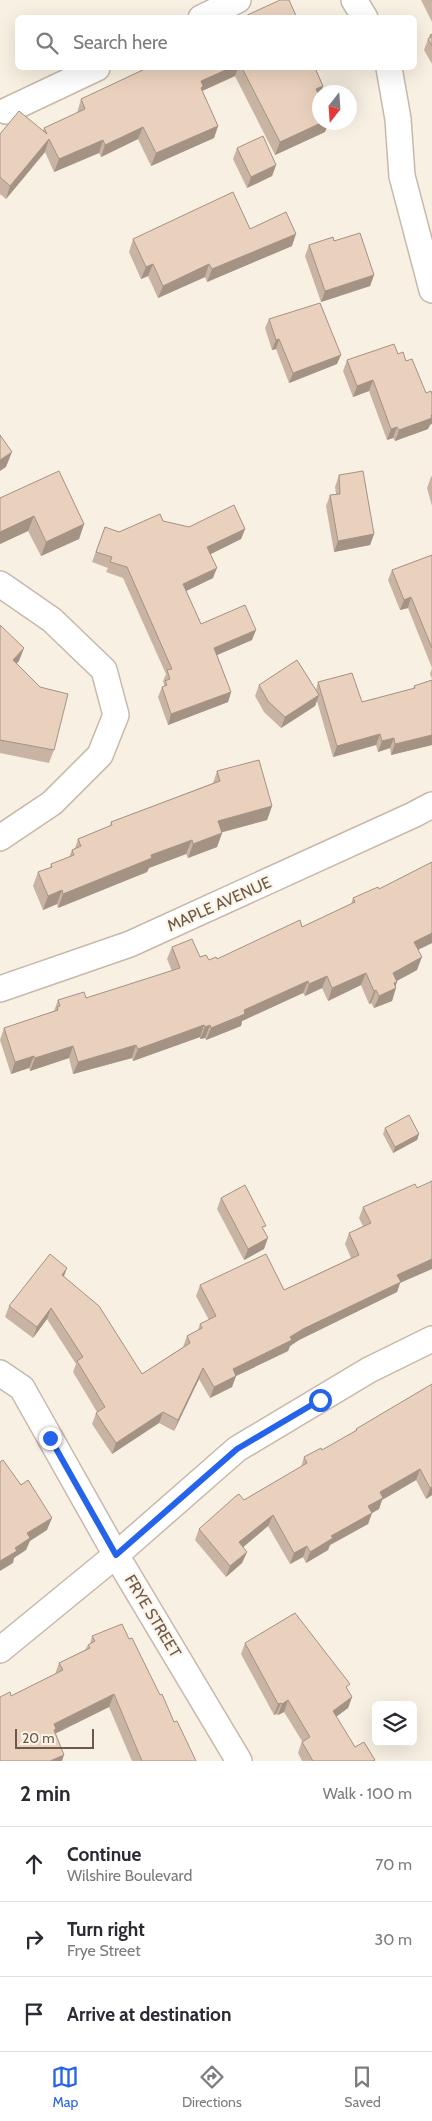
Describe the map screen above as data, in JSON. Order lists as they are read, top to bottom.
{
  "streets": {
    "street": ["MAPLE AVENUE", "FRYE STREET"]
  },
  "scale_bar": "20 m",
  "north": "bottom",
  "page": {
    "search": "Search here",
    "scale": "20 m",
    "heading": ["2 min", "Walk · 100 m"],
    "list": [
      ["Continue", "Wilshire Boulevard", "70 m"],
      ["Turn right", "Frye Street", "30 m"],
      "Arrive at destination"
    ],
    "nav": ["Map", "Directions", "Saved"]
  }
}
